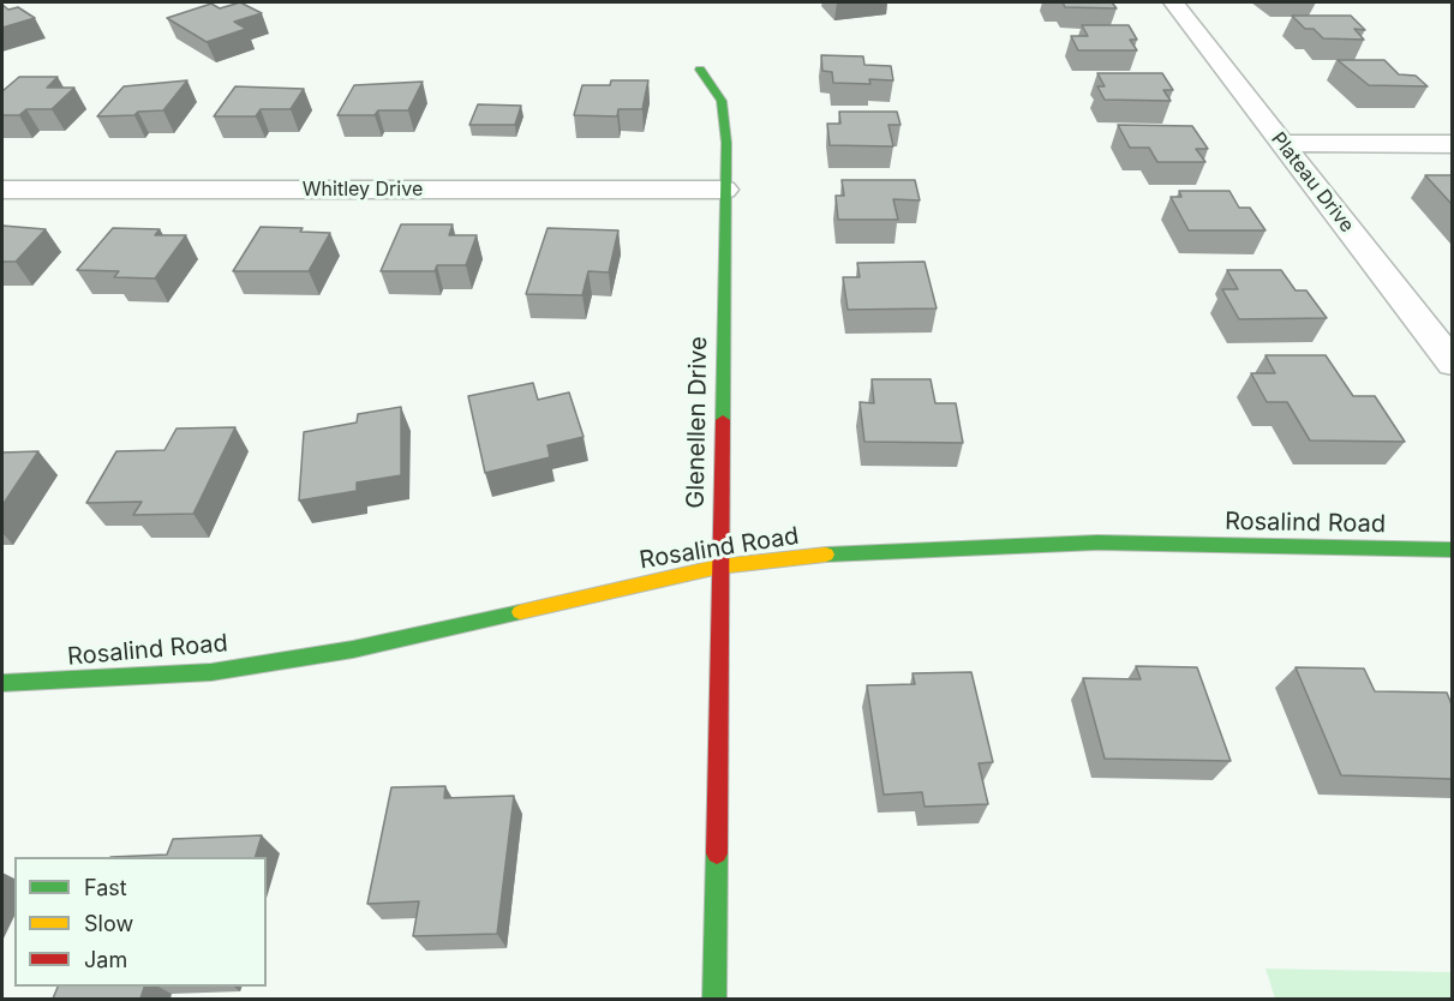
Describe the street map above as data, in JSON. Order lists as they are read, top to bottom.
{
  "streets": {
    "street": [
      "Plateau Drive",
      "Whitley Drive",
      "Glenellen Drive",
      "Rosalind Road"
    ]
  },
  "crossings": [
    ["Whitley Drive", "Glenellen Drive"],
    ["Glenellen Drive", "Rosalind Road"]
  ],
  "legend": ["Fast", "Slow", "Jam"]
}
